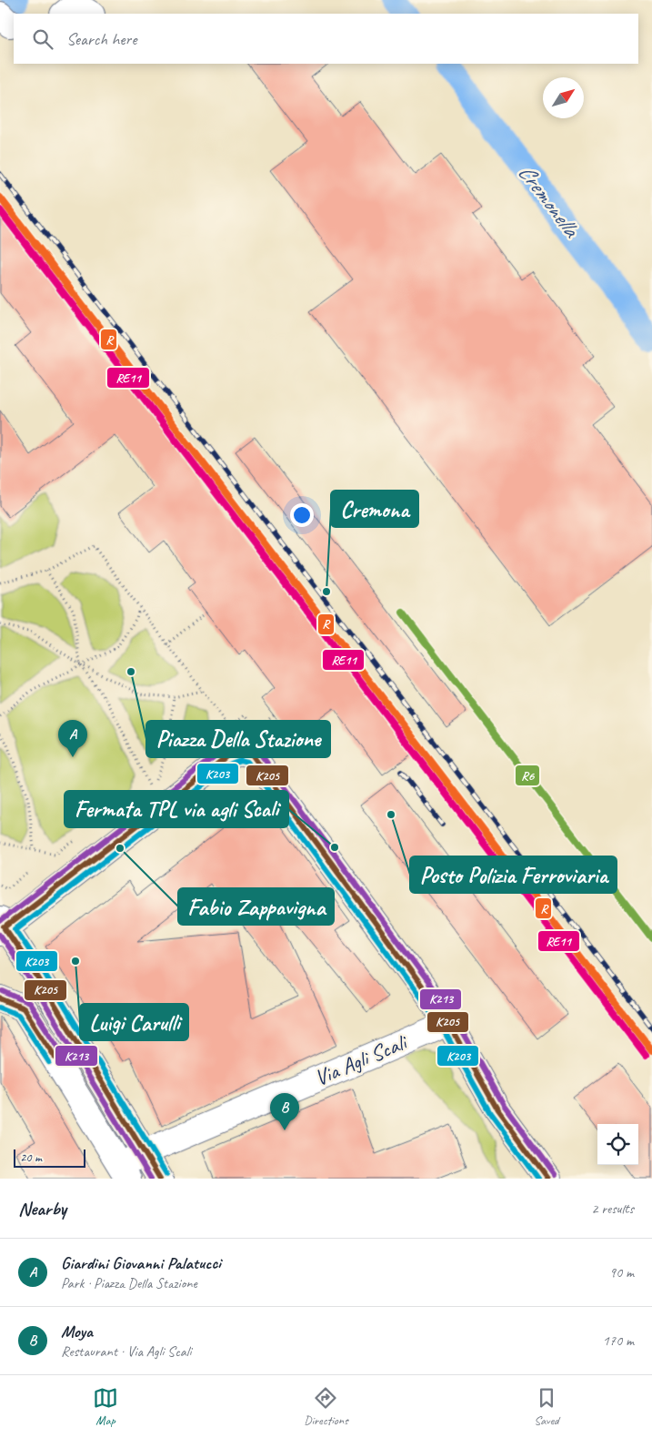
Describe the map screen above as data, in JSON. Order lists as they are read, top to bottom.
{
  "streets": {
    "street": ["Via Agli Scali"]
  },
  "water": ["Cremonella"],
  "places": [
    "Cremona",
    "Piazza Della Stazione",
    "Posto Polizia Ferroviaria",
    "Fermata TPL via agli Scali",
    "Fabio Zappavigna",
    "Luigi Carulli"
  ],
  "lines": [
    "transit line R",
    "transit line RE11",
    "transit line R6",
    "transit line K213",
    "transit line K205",
    "transit line K203"
  ],
  "scale_bar": "20 m",
  "north": "top right",
  "page": {
    "search": "Search here",
    "pins": ["A", "B"],
    "scale": "20 m",
    "heading": ["Nearby", "2 results"],
    "list": [
      {
        "mark": "A",
        "name": "Giardini Giovanni Palatucci",
        "note": "Park · Piazza Della Stazione",
        "value": "90 m"
      },
      {
        "mark": "B",
        "name": "Moya",
        "note": "Restaurant · Via Agli Scali",
        "value": "170 m"
      }
    ],
    "nav": ["Map", "Directions", "Saved"]
  }
}
